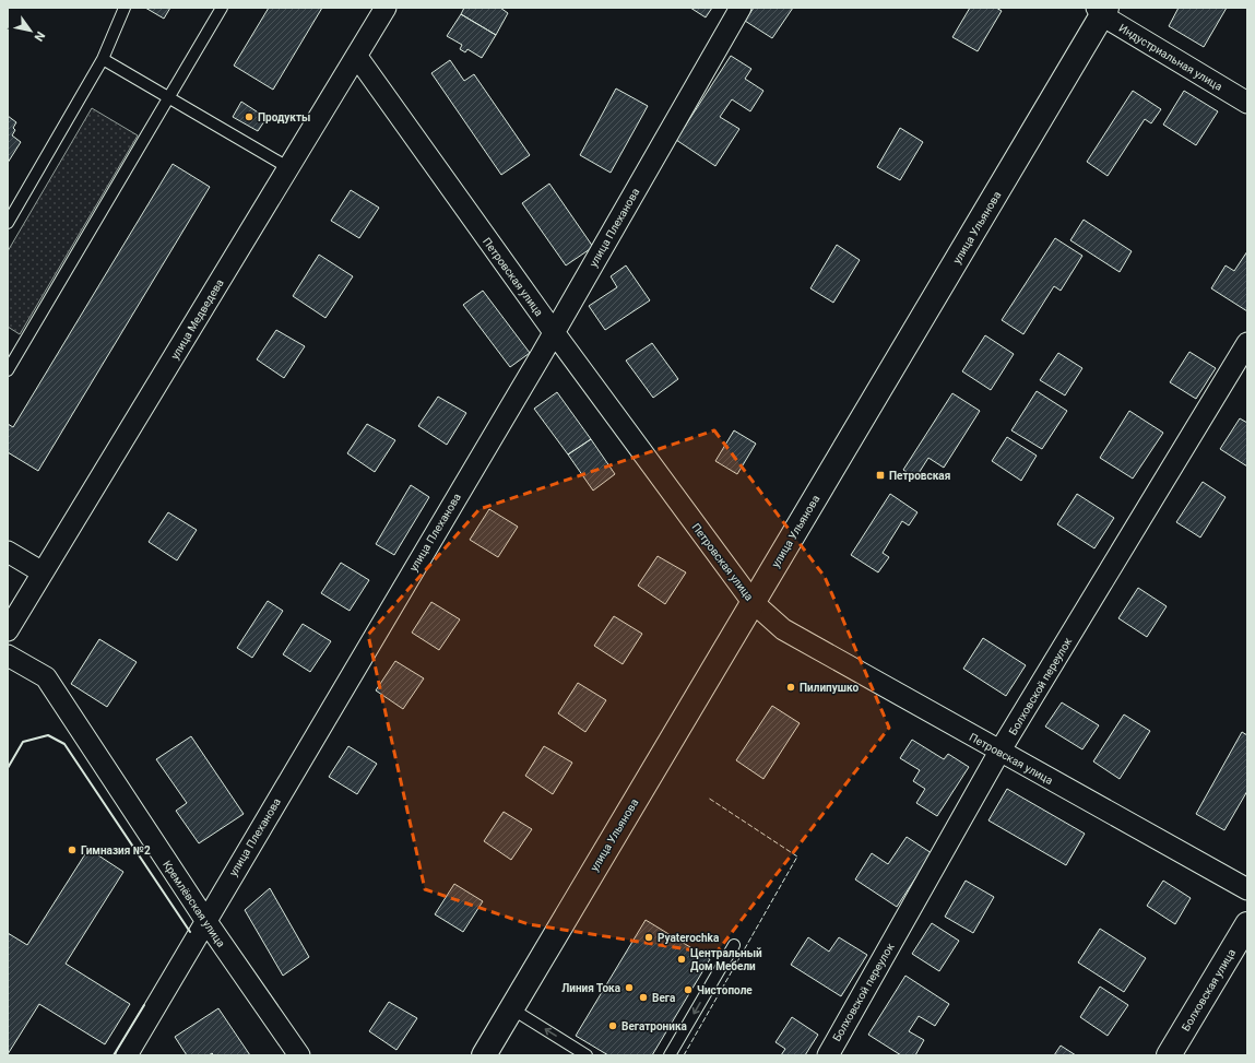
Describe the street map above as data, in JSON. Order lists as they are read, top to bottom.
{
  "streets": {
    "main road": ["улица Ульянова", "Болховская улица"],
    "street": [
      "Индустриальная улица",
      "улица Плеханова",
      "Петровская улица",
      "улица Медведева",
      "Болховской переулок",
      "Кремлёвская улица"
    ]
  },
  "crossings": [
    ["Индустриальная улица", "улица Ульянова"],
    ["улица Плеханова", "Петровская улица"],
    ["улица Плеханова", "Кремлёвская улица"],
    ["улица Ульянова", "Петровская улица"],
    ["Петровская улица", "улица Медведева"],
    ["Петровская улица", "Болховской переулок"]
  ],
  "places": {
    "other": [
      "Продукты",
      "Пилипушко",
      "Гимназия №2",
      "Pyaterochka",
      "Центральный Дом Мебели",
      "Линия Тока",
      "Чистополе",
      "Вега",
      "Вегатроника"
    ],
    "transit": ["Петровская"]
  },
  "north": "bottom right"
}
